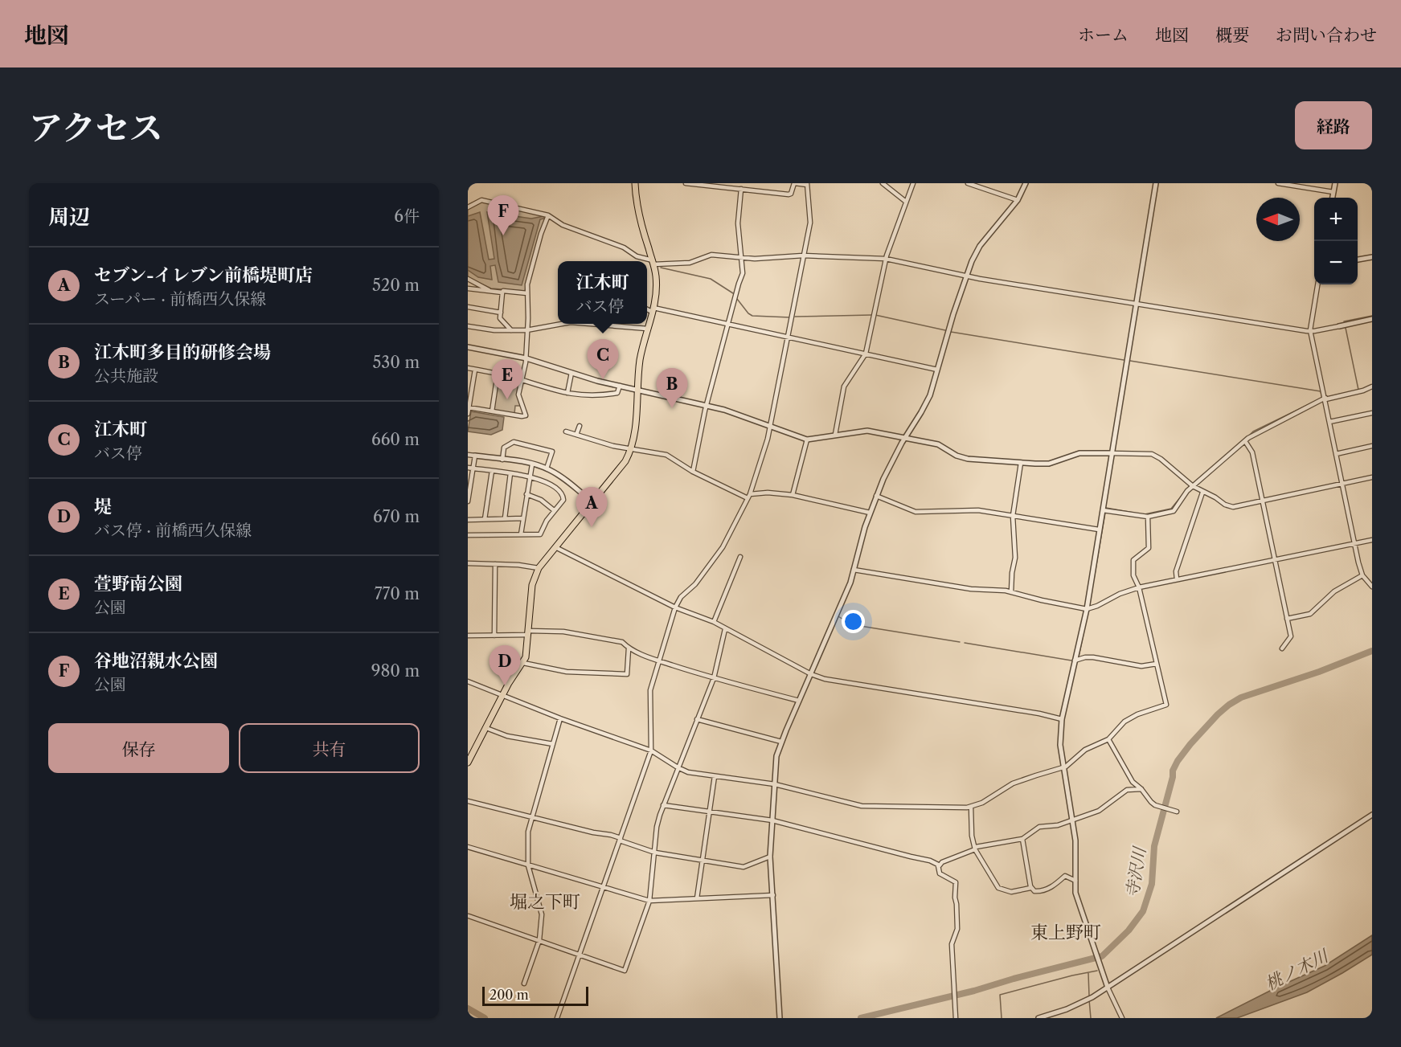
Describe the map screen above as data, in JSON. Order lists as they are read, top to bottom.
{
  "districts": ["堀之下町", "東上野町"],
  "water": ["寺沢川", "桃ノ木川"],
  "scale_bar": "200 m",
  "north": "left",
  "page": {
    "header": "地図",
    "nav": [
      "ホーム",
      "地図",
      "概要",
      "お問い合わせ"
    ],
    "title": "アクセス",
    "buttons": [
      "経路",
      ["保存", "共有"]
    ],
    "heading": ["周辺", "6件"],
    "pins": [
      "F",
      "C",
      "E",
      "B",
      "A",
      "D"
    ],
    "map_buttons": ["+", "−"],
    "list": [
      {
        "mark": "A",
        "name": "セブン-イレブン前橋堤町店",
        "note": "スーパー · 前橋西久保線",
        "value": "520 m"
      },
      {
        "mark": "B",
        "name": "江木町多目的研修会場",
        "note": "公共施設",
        "value": "530 m"
      },
      {
        "mark": "C",
        "name": "江木町",
        "note": "バス停",
        "value": "660 m"
      },
      {
        "mark": "D",
        "name": "堤",
        "note": "バス停 · 前橋西久保線",
        "value": "670 m"
      },
      {
        "mark": "E",
        "name": "萱野南公園",
        "note": "公園",
        "value": "770 m"
      },
      {
        "mark": "F",
        "name": "谷地沼親水公園",
        "note": "公園",
        "value": "980 m"
      }
    ],
    "popup": ["江木町", "バス停"],
    "scale": "200 m"
  }
}
